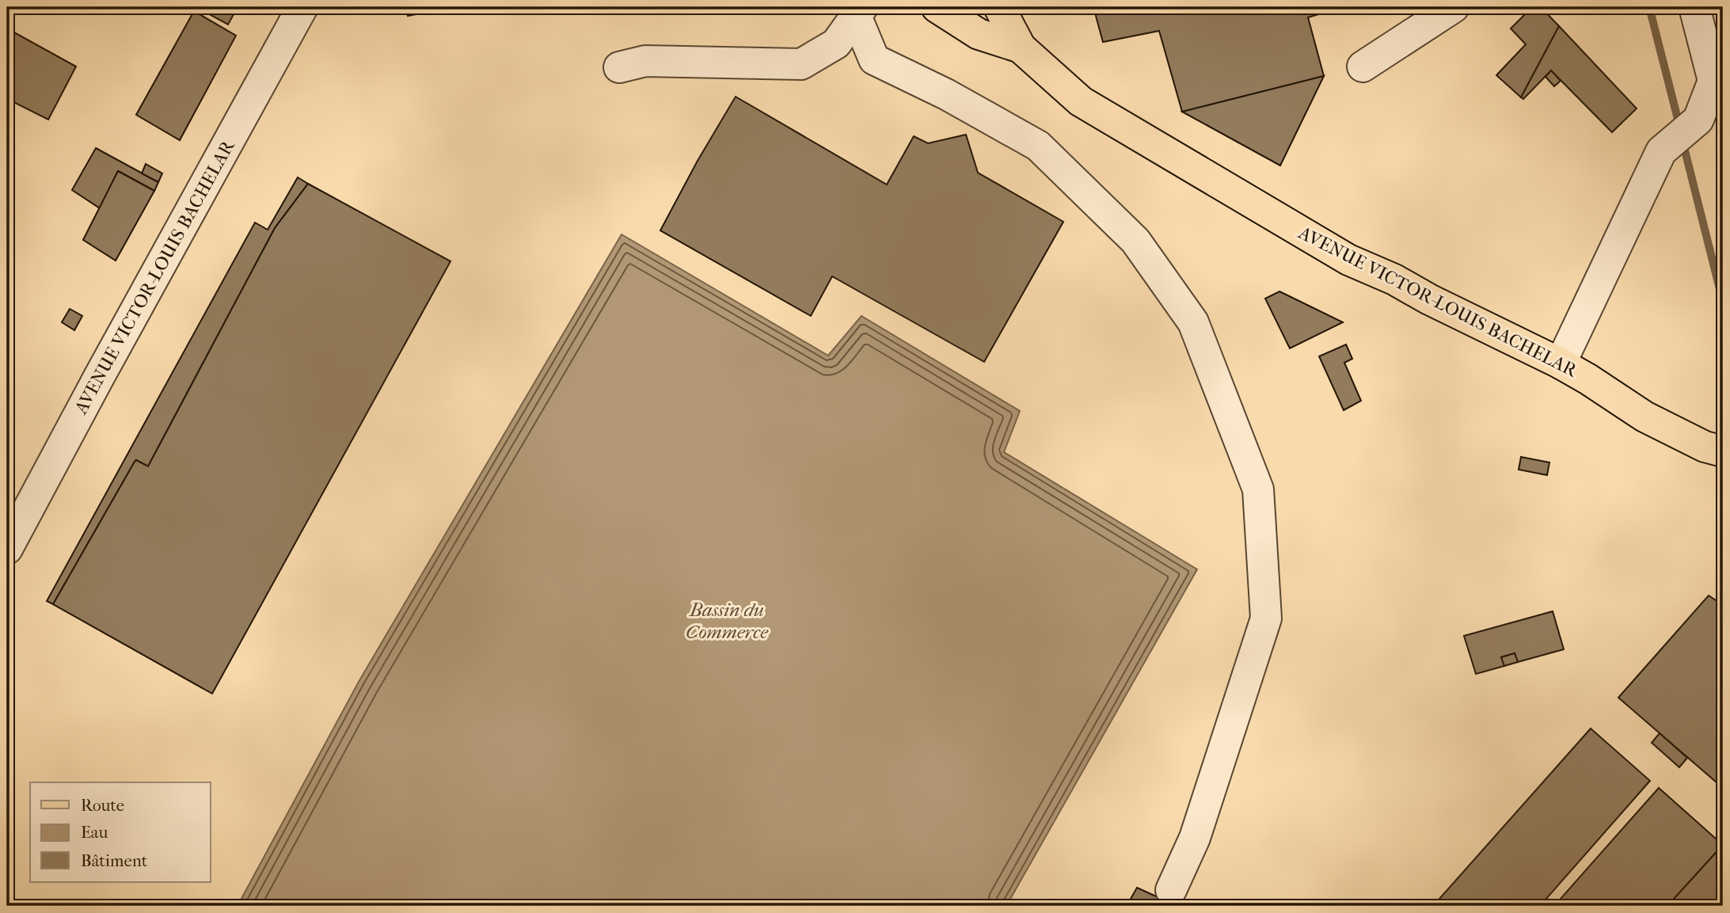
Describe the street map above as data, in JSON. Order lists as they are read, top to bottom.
{
  "streets": {
    "main road": ["AVENUE VICTOR-LOUIS BACHELAR"]
  },
  "water": ["Bassin du Commerce"],
  "legend": ["Route", "Eau", "Bâtiment"]
}
